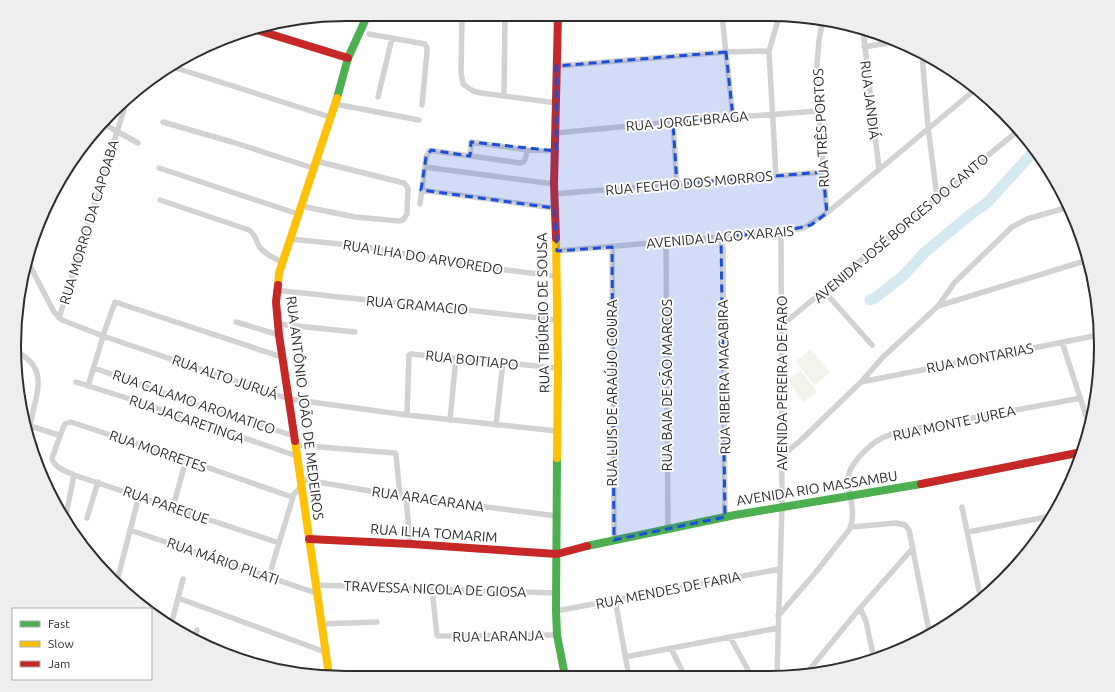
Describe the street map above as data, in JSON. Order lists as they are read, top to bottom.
{
  "streets": {
    "street": [
      "RUA JANDIÁ",
      "RUA JORGE BRAGA",
      "RUA TRÊS PORTOS",
      "RUA FECHO DOS MORROS",
      "RUA MORRO DA CAPOABA",
      "AVENIDA JOSÉ BORGES DO CANTO",
      "AVENIDA LAGO XARAIS",
      "RUA ILHA DO ARVOREDO",
      "RUA GRAMACIO",
      "RUA TIBÚRCIO DE SOUSA",
      "RUA MONTARIAS",
      "RUA BOITIAPO",
      "RUA ALTO JURUÁ",
      "RUA RIBEIRA MACABIRA",
      "AVENIDA PEREIRA DE FARO",
      "RUA BAIA DE SÃO MARCOS",
      "RUA LUIS DE ARAÚJO COURA",
      "RUA CALAMO AROMATICO",
      "RUA ANTÔNIO JOÃO DE MEDEIROS",
      "RUA JACARETINGA",
      "RUA MONTE JUREA",
      "RUA MORRETES",
      "AVENIDA RIO MASSAMBU",
      "RUA ARACARANA",
      "RUA PARECUE",
      "RUA ILHA TOMARIM",
      "RUA MÁRIO PILATI",
      "TRAVESSA NICOLA DE GIOSA",
      "RUA MENDES DE FARIA",
      "RUA LARANJA"
    ]
  },
  "crossings": [
    ["RUA JANDIÁ", "AVENIDA LAGO XARAIS"],
    ["RUA JORGE BRAGA", "RUA TRÊS PORTOS"],
    ["RUA JORGE BRAGA", "RUA TIBÚRCIO DE SOUSA"],
    ["RUA TRÊS PORTOS", "RUA FECHO DOS MORROS"],
    ["RUA TRÊS PORTOS", "AVENIDA LAGO XARAIS"],
    ["RUA FECHO DOS MORROS", "RUA TIBÚRCIO DE SOUSA"],
    ["RUA MORRO DA CAPOABA", "RUA ALTO JURUÁ"],
    ["AVENIDA JOSÉ BORGES DO CANTO", "AVENIDA PEREIRA DE FARO"],
    ["AVENIDA LAGO XARAIS", "RUA TIBÚRCIO DE SOUSA"],
    ["AVENIDA LAGO XARAIS", "RUA RIBEIRA MACABIRA"],
    ["AVENIDA LAGO XARAIS", "AVENIDA PEREIRA DE FARO"],
    ["AVENIDA LAGO XARAIS", "RUA BAIA DE SÃO MARCOS"],
    ["AVENIDA LAGO XARAIS", "RUA LUIS DE ARAÚJO COURA"],
    ["RUA ILHA DO ARVOREDO", "RUA TIBÚRCIO DE SOUSA"],
    ["RUA ILHA DO ARVOREDO", "RUA ANTÔNIO JOÃO DE MEDEIROS"],
    ["RUA GRAMACIO", "RUA TIBÚRCIO DE SOUSA"],
    ["RUA GRAMACIO", "RUA ANTÔNIO JOÃO DE MEDEIROS"],
    ["RUA TIBÚRCIO DE SOUSA", "RUA BOITIAPO"],
    ["RUA TIBÚRCIO DE SOUSA", "RUA ALTO JURUÁ"],
    ["RUA TIBÚRCIO DE SOUSA", "AVENIDA RIO MASSAMBU"],
    ["RUA TIBÚRCIO DE SOUSA", "RUA ARACARANA"],
    ["RUA TIBÚRCIO DE SOUSA", "RUA ILHA TOMARIM"],
    ["RUA TIBÚRCIO DE SOUSA", "TRAVESSA NICOLA DE GIOSA"],
    ["RUA TIBÚRCIO DE SOUSA", "RUA MENDES DE FARIA"],
    ["RUA TIBÚRCIO DE SOUSA", "RUA LARANJA"],
    ["RUA BOITIAPO", "RUA ALTO JURUÁ"],
    ["RUA ALTO JURUÁ", "RUA ANTÔNIO JOÃO DE MEDEIROS"],
    ["RUA RIBEIRA MACABIRA", "AVENIDA RIO MASSAMBU"],
    ["AVENIDA PEREIRA DE FARO", "AVENIDA RIO MASSAMBU"],
    ["AVENIDA PEREIRA DE FARO", "RUA MENDES DE FARIA"],
    ["RUA BAIA DE SÃO MARCOS", "AVENIDA RIO MASSAMBU"],
    ["RUA LUIS DE ARAÚJO COURA", "AVENIDA RIO MASSAMBU"],
    ["RUA CALAMO AROMATICO", "RUA ANTÔNIO JOÃO DE MEDEIROS"],
    ["RUA ANTÔNIO JOÃO DE MEDEIROS", "RUA JACARETINGA"],
    ["RUA ANTÔNIO JOÃO DE MEDEIROS", "RUA ARACARANA"],
    ["RUA ANTÔNIO JOÃO DE MEDEIROS", "RUA ILHA TOMARIM"],
    ["RUA ANTÔNIO JOÃO DE MEDEIROS", "RUA MÁRIO PILATI"],
    ["RUA ANTÔNIO JOÃO DE MEDEIROS", "TRAVESSA NICOLA DE GIOSA"],
    ["RUA MONTE JUREA", "AVENIDA RIO MASSAMBU"],
    ["RUA MORRETES", "RUA PARECUE"],
    ["AVENIDA RIO MASSAMBU", "RUA ILHA TOMARIM"],
    ["RUA MÁRIO PILATI", "TRAVESSA NICOLA DE GIOSA"],
    ["TRAVESSA NICOLA DE GIOSA", "RUA LARANJA"]
  ],
  "legend": ["Fast", "Slow", "Jam"]
}
